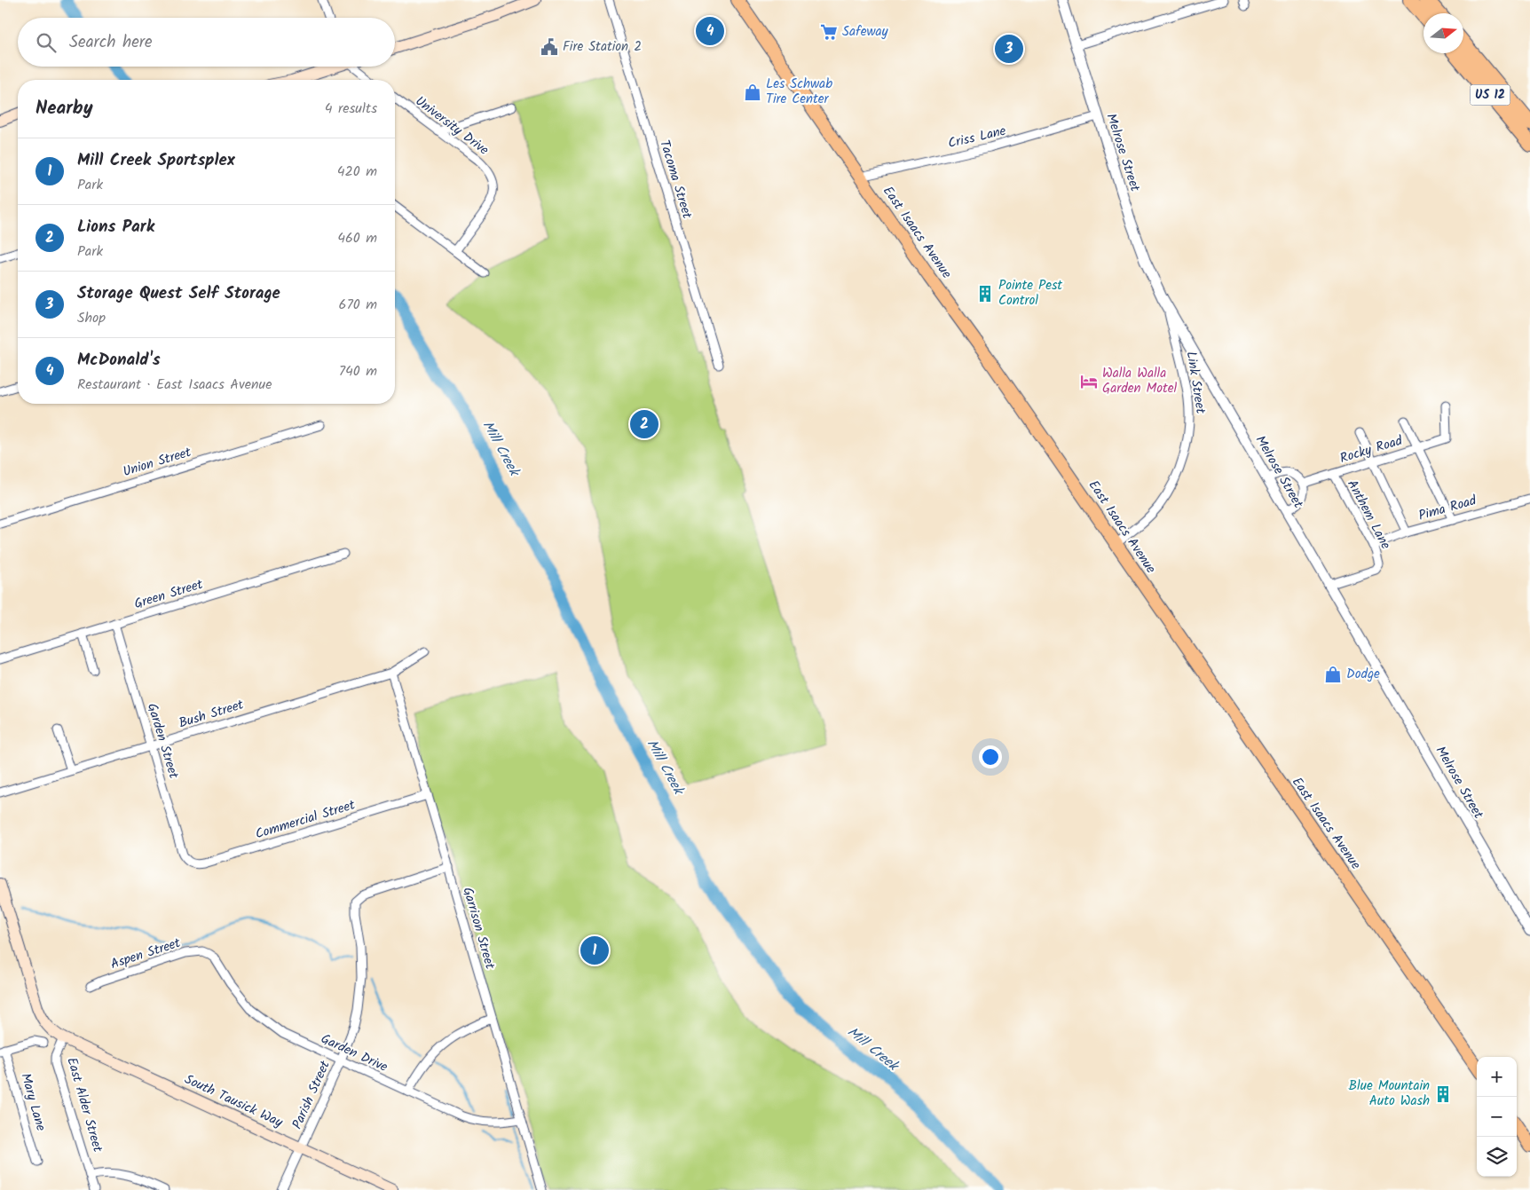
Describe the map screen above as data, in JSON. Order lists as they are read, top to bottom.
{
  "streets": {
    "highway": ["US 12"],
    "main road": ["East Isaacs Avenue", "South Tausick Way"],
    "street": [
      "University Drive",
      "Criss Lane",
      "Melrose Street",
      "Tacoma Street",
      "Link Street",
      "Rocky Road",
      "Union Street",
      "Pima Road",
      "Anthem Lane",
      "Green Street",
      "Bush Street",
      "Garden Street",
      "Commercial Street",
      "Garrison Street",
      "Aspen Street",
      "Garden Drive",
      "Parish Street",
      "Mary Lane",
      "East Alder Street"
    ]
  },
  "crossings": [
    ["Criss Lane", "Melrose Street"],
    ["Criss Lane", "East Isaacs Avenue"],
    ["Melrose Street", "Link Street"],
    ["Melrose Street", "Anthem Lane"],
    ["East Isaacs Avenue", "Link Street"],
    ["Rocky Road", "Anthem Lane"],
    ["Pima Road", "Anthem Lane"],
    ["Green Street", "Garden Street"],
    ["Bush Street", "Garden Street"],
    ["Bush Street", "Garrison Street"],
    ["Garden Street", "Commercial Street"],
    ["Commercial Street", "Garrison Street"],
    ["Garrison Street", "Garden Drive"],
    ["Garrison Street", "Parish Street"],
    ["Aspen Street", "Garden Drive"],
    ["Garden Drive", "Parish Street"],
    ["Parish Street", "South Tausick Way"],
    ["South Tausick Way", "East Alder Street"]
  ],
  "water": ["Mill Creek"],
  "places": {
    "supermarket": ["Safeway"],
    "public building": ["Fire Station 2"],
    "shop": ["Les Schwab Tire Center", "Dodge"],
    "building": ["Pointe Pest Control", "Blue Mountain Auto Wash"],
    "hotel": ["Walla Walla Garden Motel"]
  },
  "north": "right",
  "page": {
    "pins": [
      "4",
      "3",
      "2",
      "1"
    ],
    "search": "Search here",
    "heading": ["Nearby", "4 results"],
    "list": [
      {
        "mark": "1",
        "name": "Mill Creek Sportsplex",
        "note": "Park",
        "value": "420 m"
      },
      {
        "mark": "2",
        "name": "Lions Park",
        "note": "Park",
        "value": "460 m"
      },
      {
        "mark": "3",
        "name": "Storage Quest Self Storage",
        "note": "Shop",
        "value": "670 m"
      },
      {
        "mark": "4",
        "name": "McDonald's",
        "note": "Restaurant · East Isaacs Avenue",
        "value": "740 m"
      }
    ],
    "map_buttons": ["+", "−"]
  }
}
